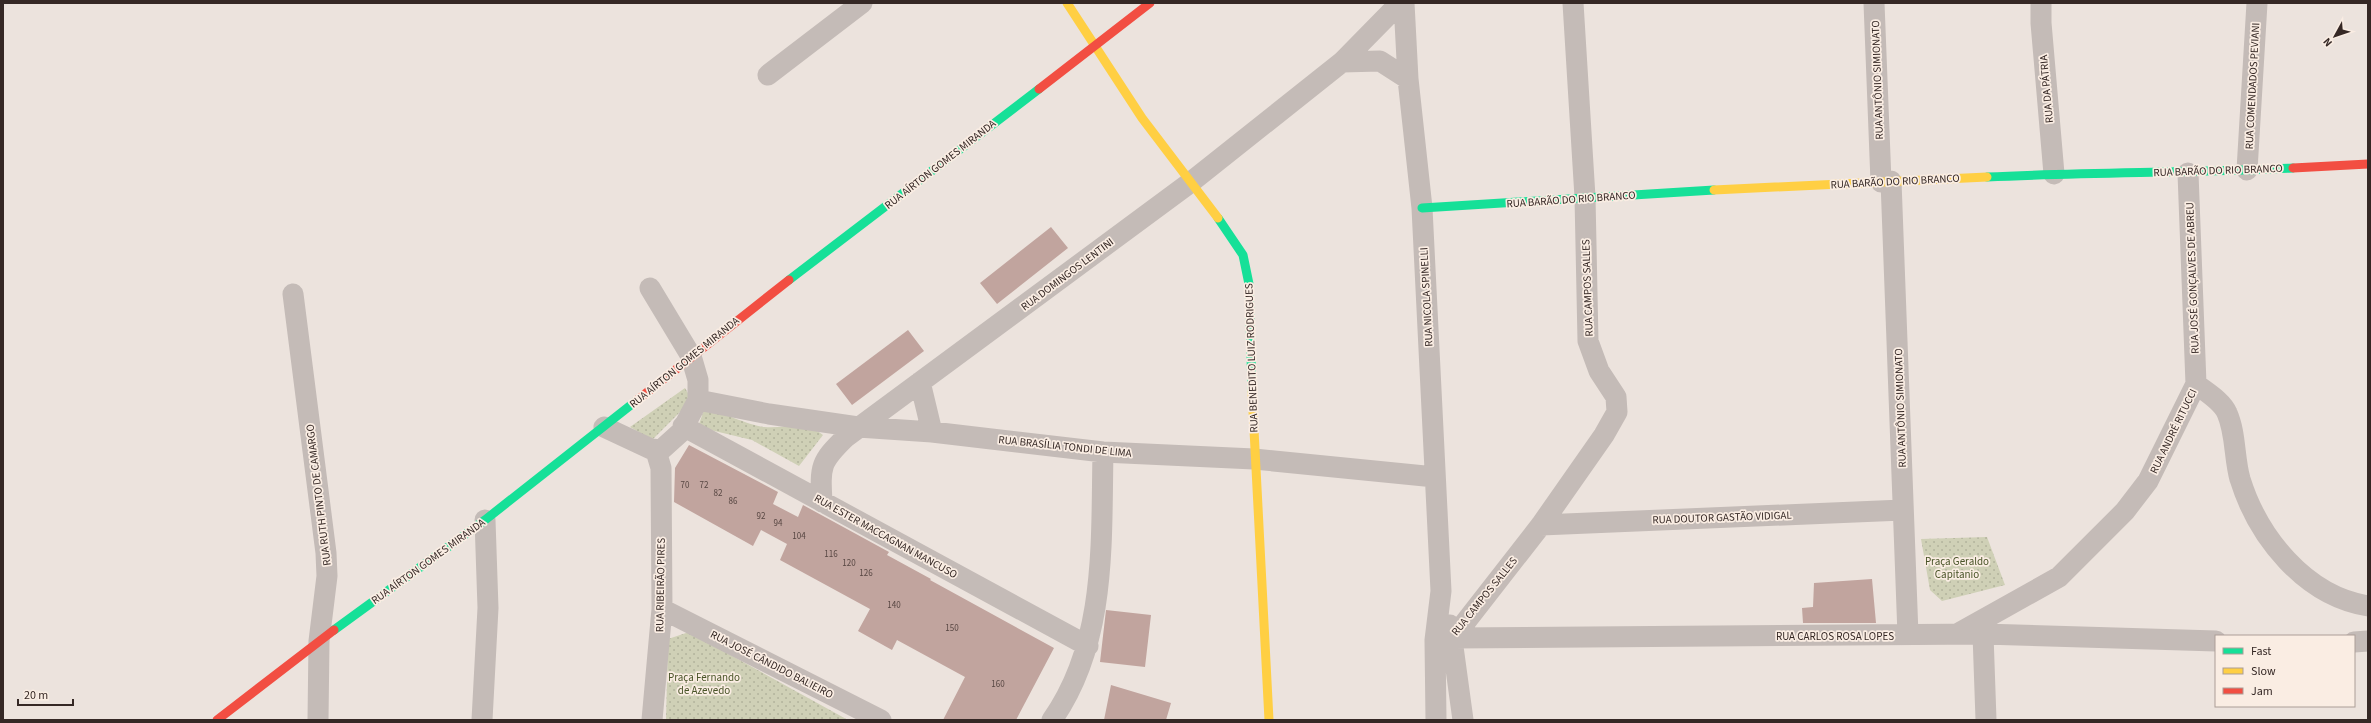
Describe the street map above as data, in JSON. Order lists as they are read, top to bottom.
{
  "streets": {
    "street": [
      "RUA ANTÔNIO SIMIONATO",
      "RUA COMENDADOS PEVIANI",
      "RUA DA PÁTRIA",
      "RUA AÍRTON GOMES MIRANDA",
      "RUA BARÃO DO RIO BRANCO",
      "RUA DOMINGOS LENTINI",
      "RUA JOSÉ GONÇALVES DE ABREU",
      "RUA CAMPOS SALLES",
      "RUA NICOLA SPINELLI",
      "RUA BENEDITO LUIZ RODRIGUES",
      "RUA ANDRÉ RITUCCI",
      "RUA BRASÍLIA TONDI DE LIMA",
      "RUA RUTH PINTO DE CAMARGO",
      "RUA DOUTOR GASTÃO VIDIGAL",
      "RUA ESTER MACCAGNAN MANCUSO",
      "RUA RIBEIRÃO PIRES",
      "RUA CARLOS ROSA LOPES",
      "RUA JOSÉ CÂNDIDO BALIEIRO"
    ]
  },
  "crossings": [
    ["RUA ANTÔNIO SIMIONATO", "RUA BARÃO DO RIO BRANCO"],
    ["RUA ANTÔNIO SIMIONATO", "RUA DOUTOR GASTÃO VIDIGAL"],
    ["RUA ANTÔNIO SIMIONATO", "RUA CARLOS ROSA LOPES"],
    ["RUA COMENDADOS PEVIANI", "RUA BARÃO DO RIO BRANCO"],
    ["RUA DA PÁTRIA", "RUA BARÃO DO RIO BRANCO"],
    ["RUA AÍRTON GOMES MIRANDA", "RUA BENEDITO LUIZ RODRIGUES"],
    ["RUA AÍRTON GOMES MIRANDA", "RUA RUTH PINTO DE CAMARGO"],
    ["RUA BARÃO DO RIO BRANCO", "RUA JOSÉ GONÇALVES DE ABREU"],
    ["RUA BARÃO DO RIO BRANCO", "RUA CAMPOS SALLES"],
    ["RUA BARÃO DO RIO BRANCO", "RUA NICOLA SPINELLI"],
    ["RUA DOMINGOS LENTINI", "RUA BENEDITO LUIZ RODRIGUES"],
    ["RUA DOMINGOS LENTINI", "RUA BRASÍLIA TONDI DE LIMA"],
    ["RUA DOMINGOS LENTINI", "RUA ESTER MACCAGNAN MANCUSO"],
    ["RUA JOSÉ GONÇALVES DE ABREU", "RUA ANDRÉ RITUCCI"],
    ["RUA CAMPOS SALLES", "RUA NICOLA SPINELLI"],
    ["RUA CAMPOS SALLES", "RUA DOUTOR GASTÃO VIDIGAL"],
    ["RUA CAMPOS SALLES", "RUA CARLOS ROSA LOPES"],
    ["RUA NICOLA SPINELLI", "RUA BRASÍLIA TONDI DE LIMA"],
    ["RUA NICOLA SPINELLI", "RUA CARLOS ROSA LOPES"],
    ["RUA BENEDITO LUIZ RODRIGUES", "RUA BRASÍLIA TONDI DE LIMA"],
    ["RUA ANDRÉ RITUCCI", "RUA CARLOS ROSA LOPES"],
    ["RUA RIBEIRÃO PIRES", "RUA JOSÉ CÂNDIDO BALIEIRO"]
  ],
  "parks": ["Praça Geraldo Capitanio", "Praça Fernando de Azevedo"],
  "house_numbers": [
    "70",
    "72",
    "82",
    "86",
    "92",
    "94",
    "104",
    "116",
    "120",
    "126",
    "140",
    "150",
    "160"
  ],
  "legend": ["Fast", "Slow", "Jam"],
  "scale_bar": "20 m",
  "north": "bottom left"
}
